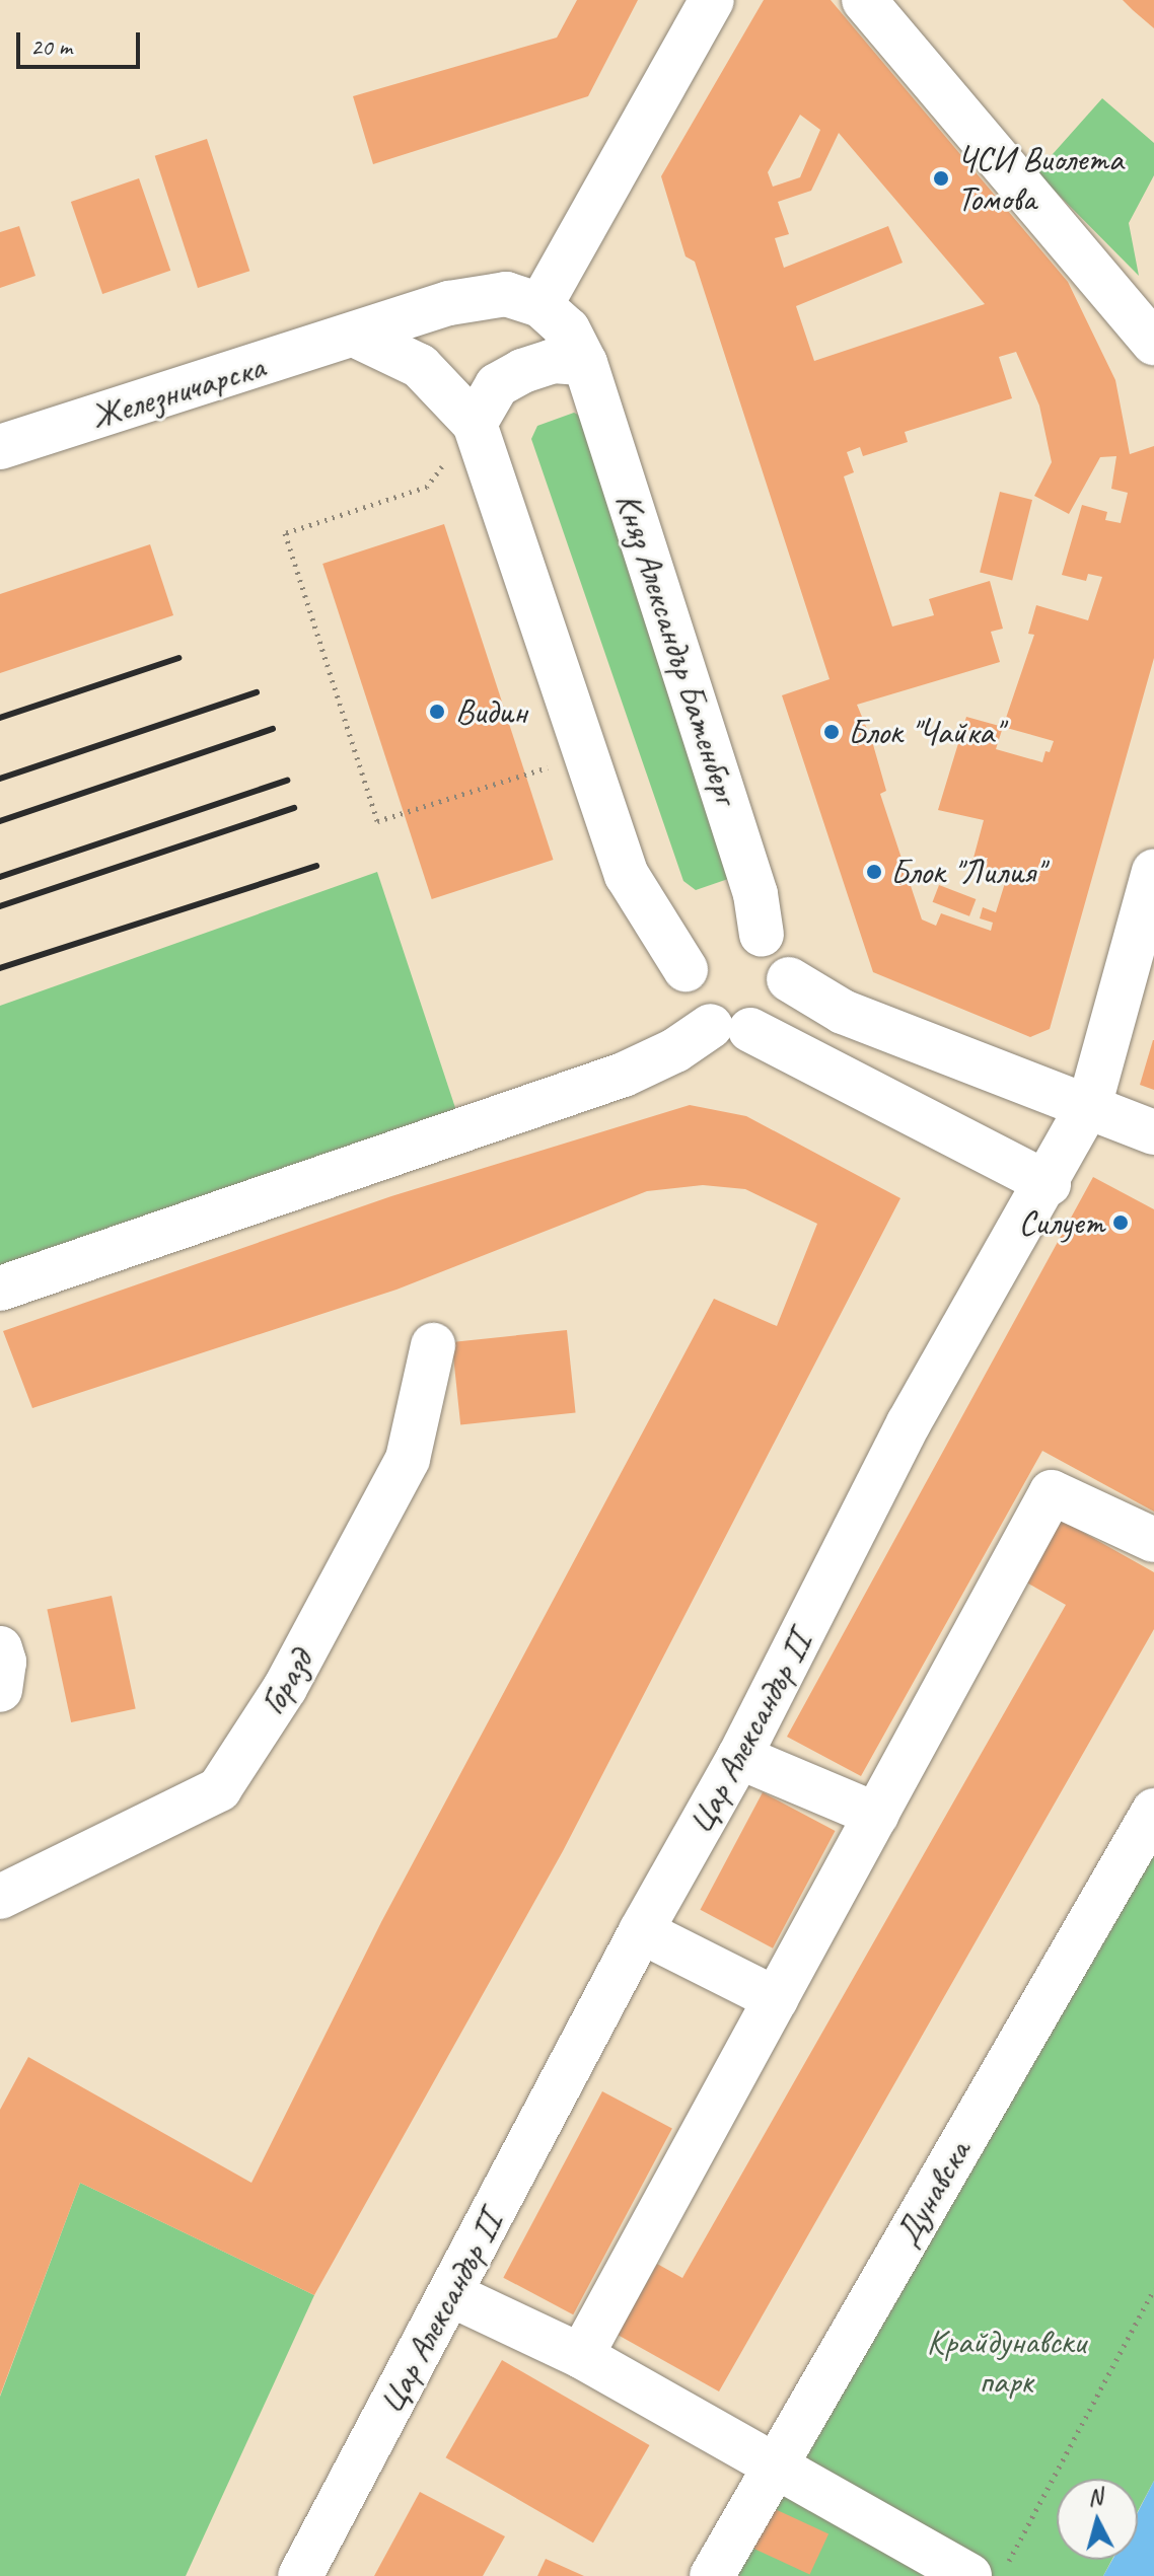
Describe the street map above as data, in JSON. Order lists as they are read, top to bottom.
{
  "streets": {
    "street": [
      "Железничарска",
      "Княз Александър Батенберг",
      "Горазд",
      "Цар Александър II",
      "Дунавска"
    ]
  },
  "crossings": [
    ["Железничарска", "Княз Александър Батенберг"]
  ],
  "parks": ["Крайдунавски парк"],
  "places": [
    "ЧСИ Виолета Томова",
    "Видин",
    "Блок \"Чайка\"",
    "Блок \"Лилия\"",
    "Силует"
  ],
  "scale_bar": "20 m",
  "north": "top"
}
